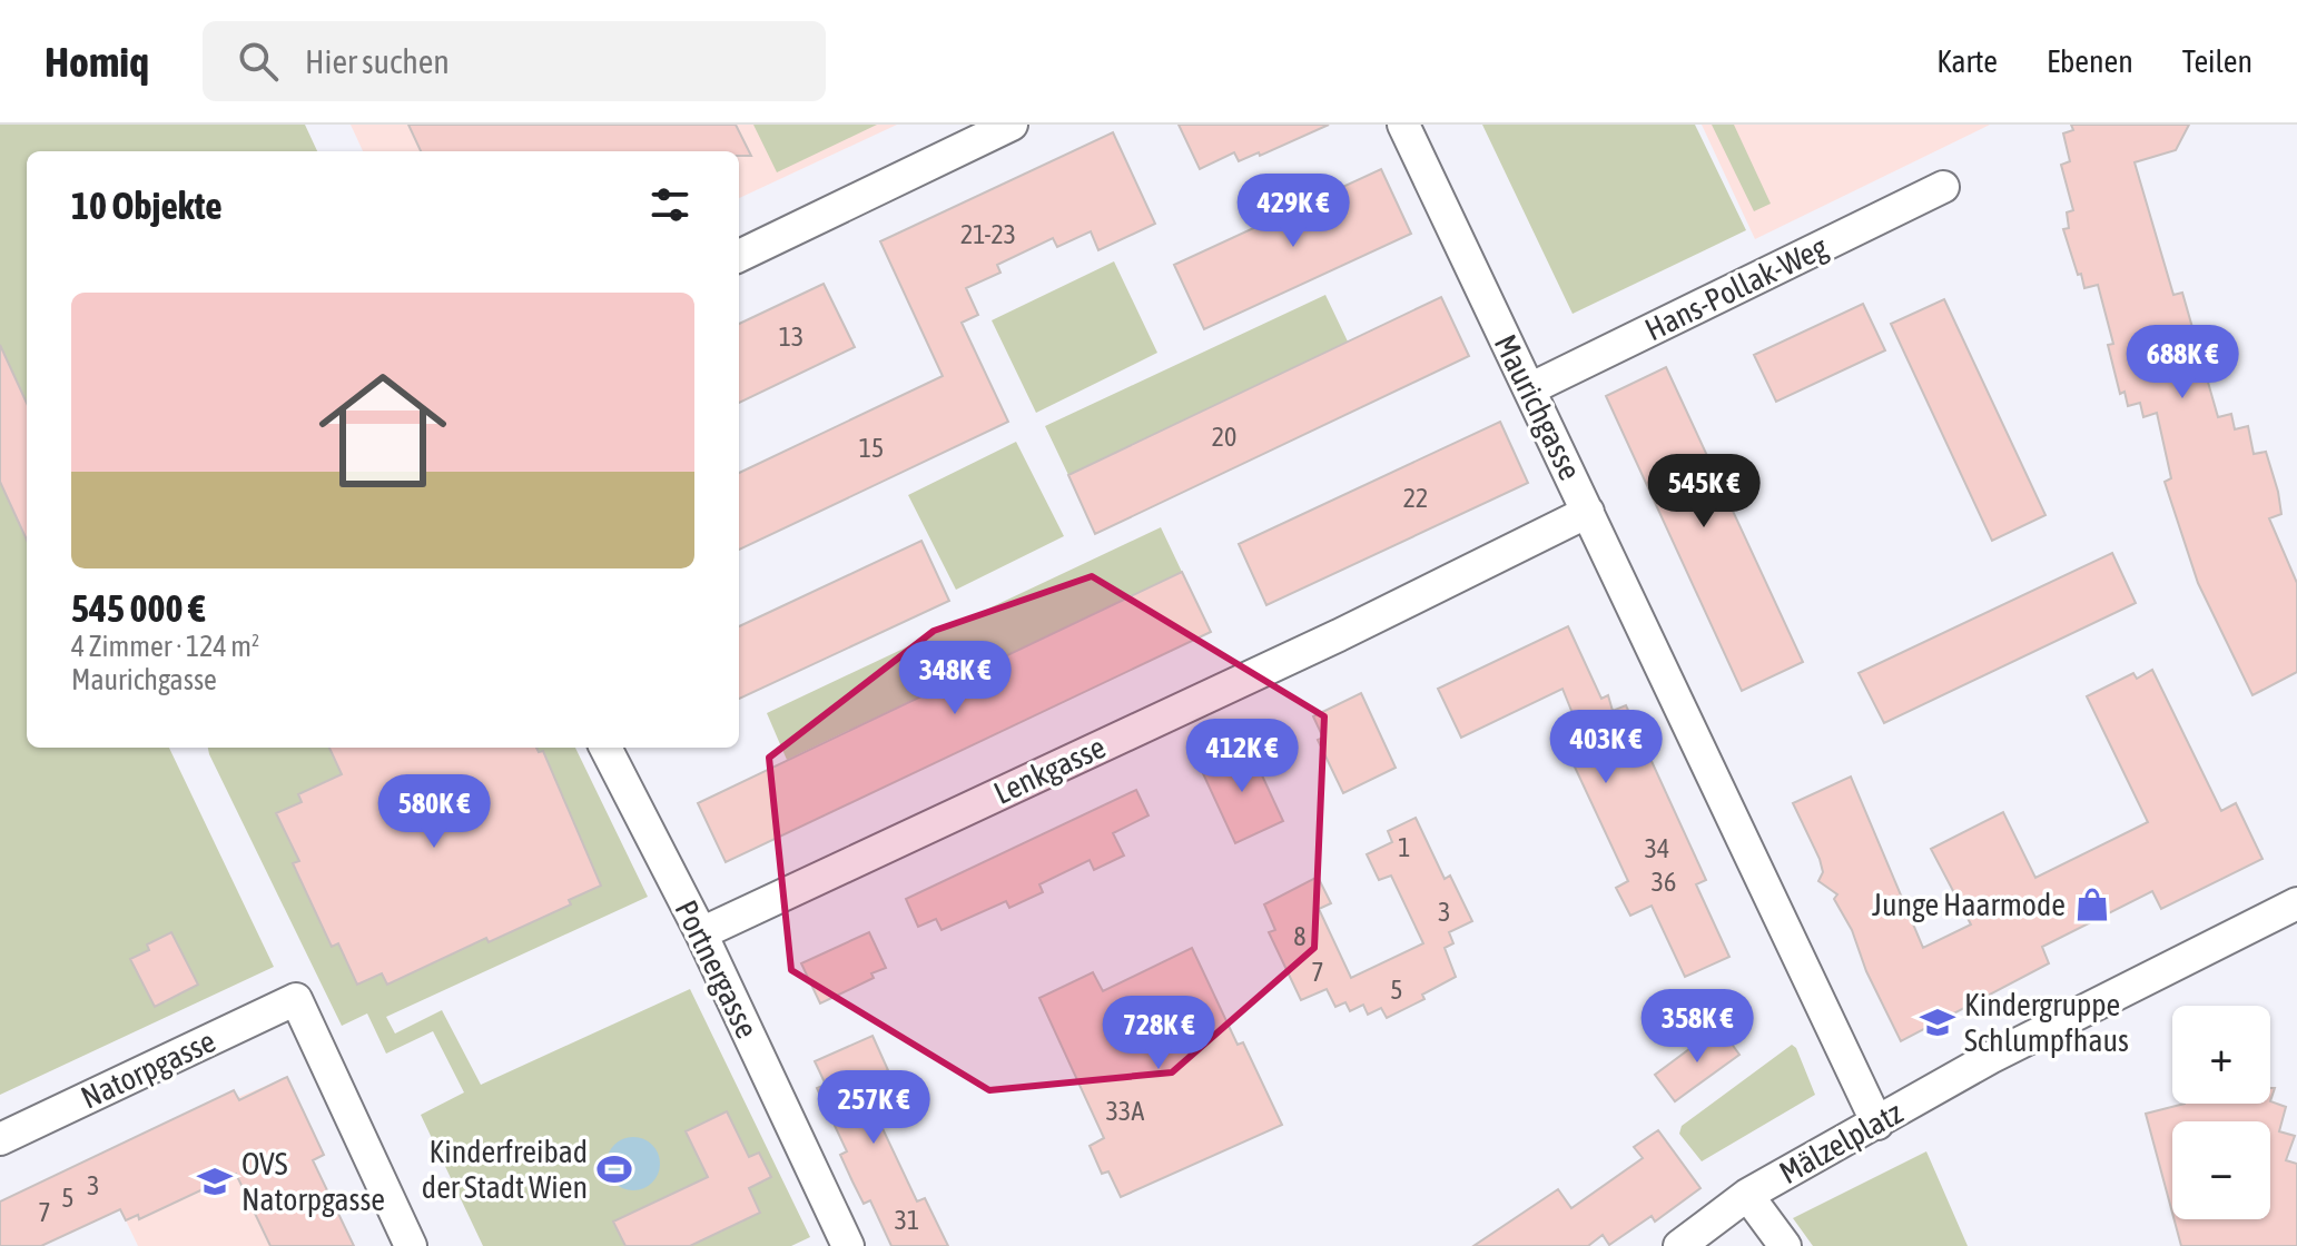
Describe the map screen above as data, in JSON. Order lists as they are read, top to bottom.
{
  "streets": {
    "street": [
      "Hans-Pollak-Weg",
      "Maurichgasse",
      "Lenkgasse",
      "Portnergasse",
      "Natorpgasse",
      "Mälzelplatz"
    ]
  },
  "crossings": [
    ["Hans-Pollak-Weg", "Maurichgasse"],
    ["Maurichgasse", "Lenkgasse"],
    ["Maurichgasse", "Mälzelplatz"],
    ["Lenkgasse", "Portnergasse"]
  ],
  "places": {
    "shop": ["Junge Haarmode"],
    "school or university": ["Kindergruppe Schlumpfhaus", "OVS Natorpgasse"],
    "sports": ["Kinderfreibad der Stadt Wien"]
  },
  "house_numbers": [
    "21-23",
    "13",
    "20",
    "15",
    "22",
    "1",
    "34",
    "36",
    "3",
    "8",
    "7",
    "5",
    "33A",
    "3",
    "5",
    "7",
    "31"
  ],
  "page": {
    "header": "Homiq",
    "search": "Hier suchen",
    "nav": ["Karte", "Ebenen", "Teilen"],
    "heading": "10 Objekte",
    "price": [
      "429K €",
      "688K €",
      "545K €",
      "348K €",
      "403K €",
      "412K €",
      "580K €",
      "358K €",
      "728K €",
      "257K €"
    ],
    "list": [
      {
        "name": "545 000 €",
        "note": "4 Zimmer · 124 m² · Maurichgasse"
      }
    ],
    "map_buttons": ["+", "−"]
  }
}
